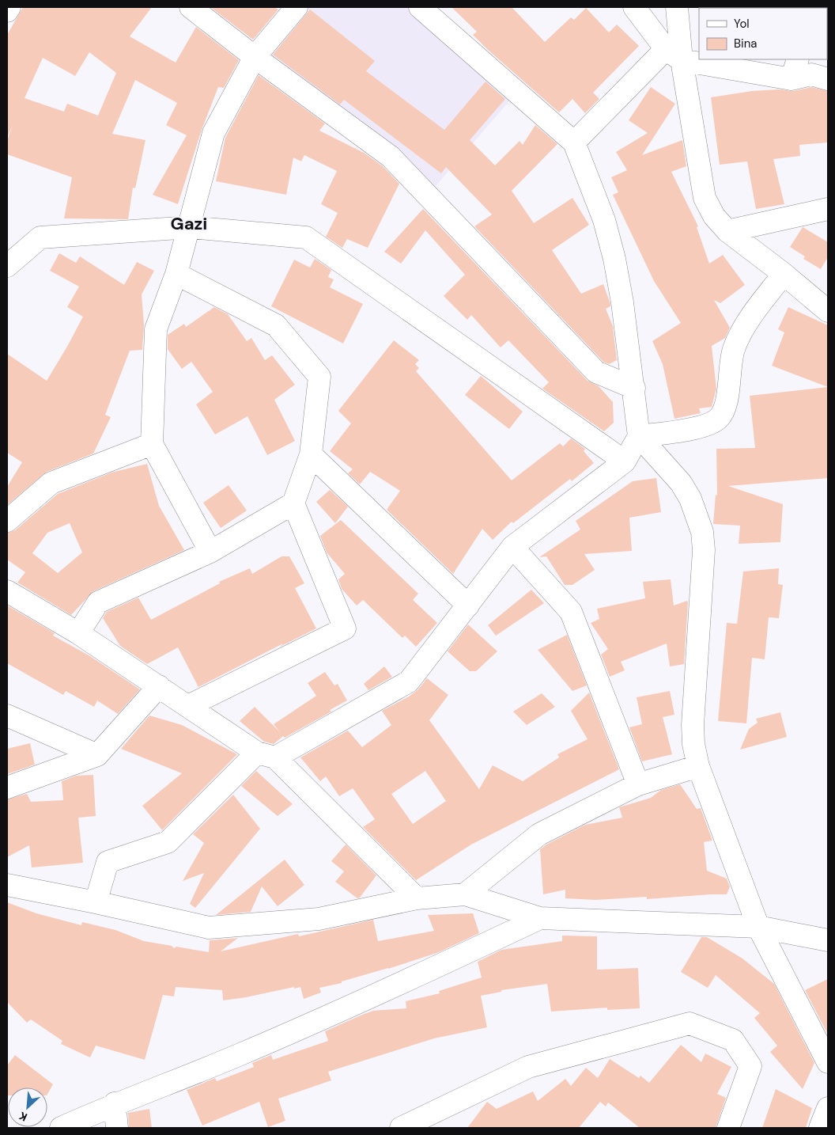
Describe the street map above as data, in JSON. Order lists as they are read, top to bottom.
{
  "districts": ["Gazi"],
  "legend": ["Yol", "Bina"],
  "north": "bottom left"
}
